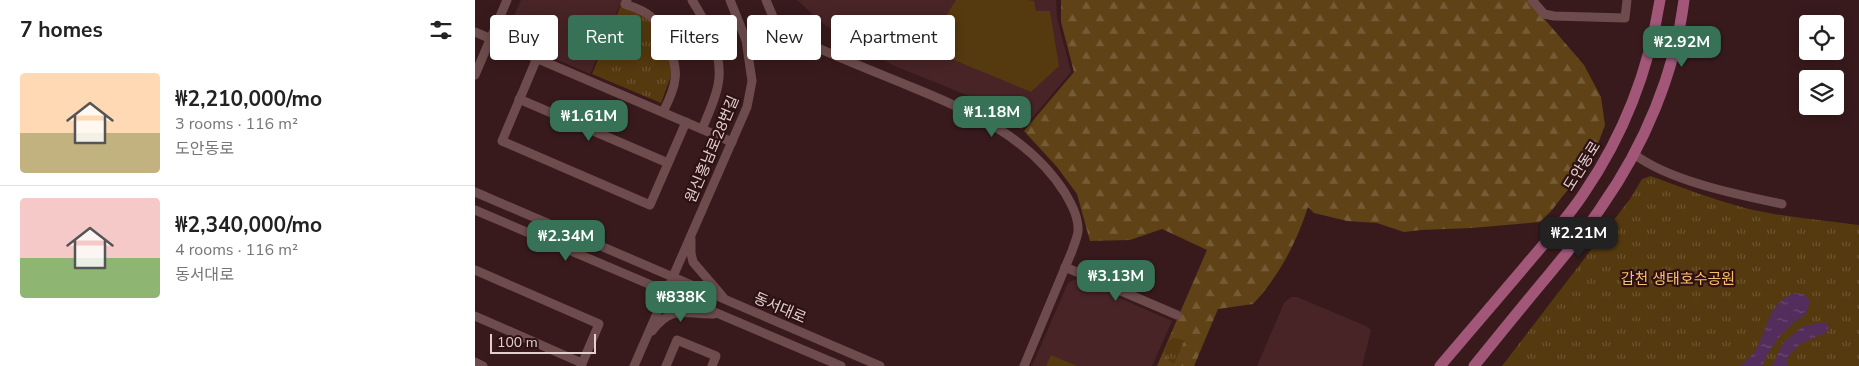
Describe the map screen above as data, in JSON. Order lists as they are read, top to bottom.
{
  "streets": {
    "main road": ["도안동로"],
    "street": ["원신흥남로28번길", "동서대로"]
  },
  "crossings": [
    ["원신흥남로28번길", "동서대로"]
  ],
  "parks": ["갑천 생태호수공원"],
  "scale_bar": "100 m",
  "page": {
    "heading": "7 homes",
    "chip": [
      "Buy",
      "Rent",
      "Filters",
      "New",
      "Apartment"
    ],
    "price": [
      "₩2.92M",
      "₩1.18M",
      "₩1.61M",
      "₩2.21M",
      "₩2.34M",
      "₩3.13M",
      "₩838K"
    ],
    "list": [
      {
        "name": "₩2,210,000/mo",
        "note": "3 rooms · 116 m² · 도안동로"
      },
      {
        "name": "₩2,340,000/mo",
        "note": "4 rooms · 116 m² · 동서대로"
      }
    ],
    "scale": "100 m"
  }
}
